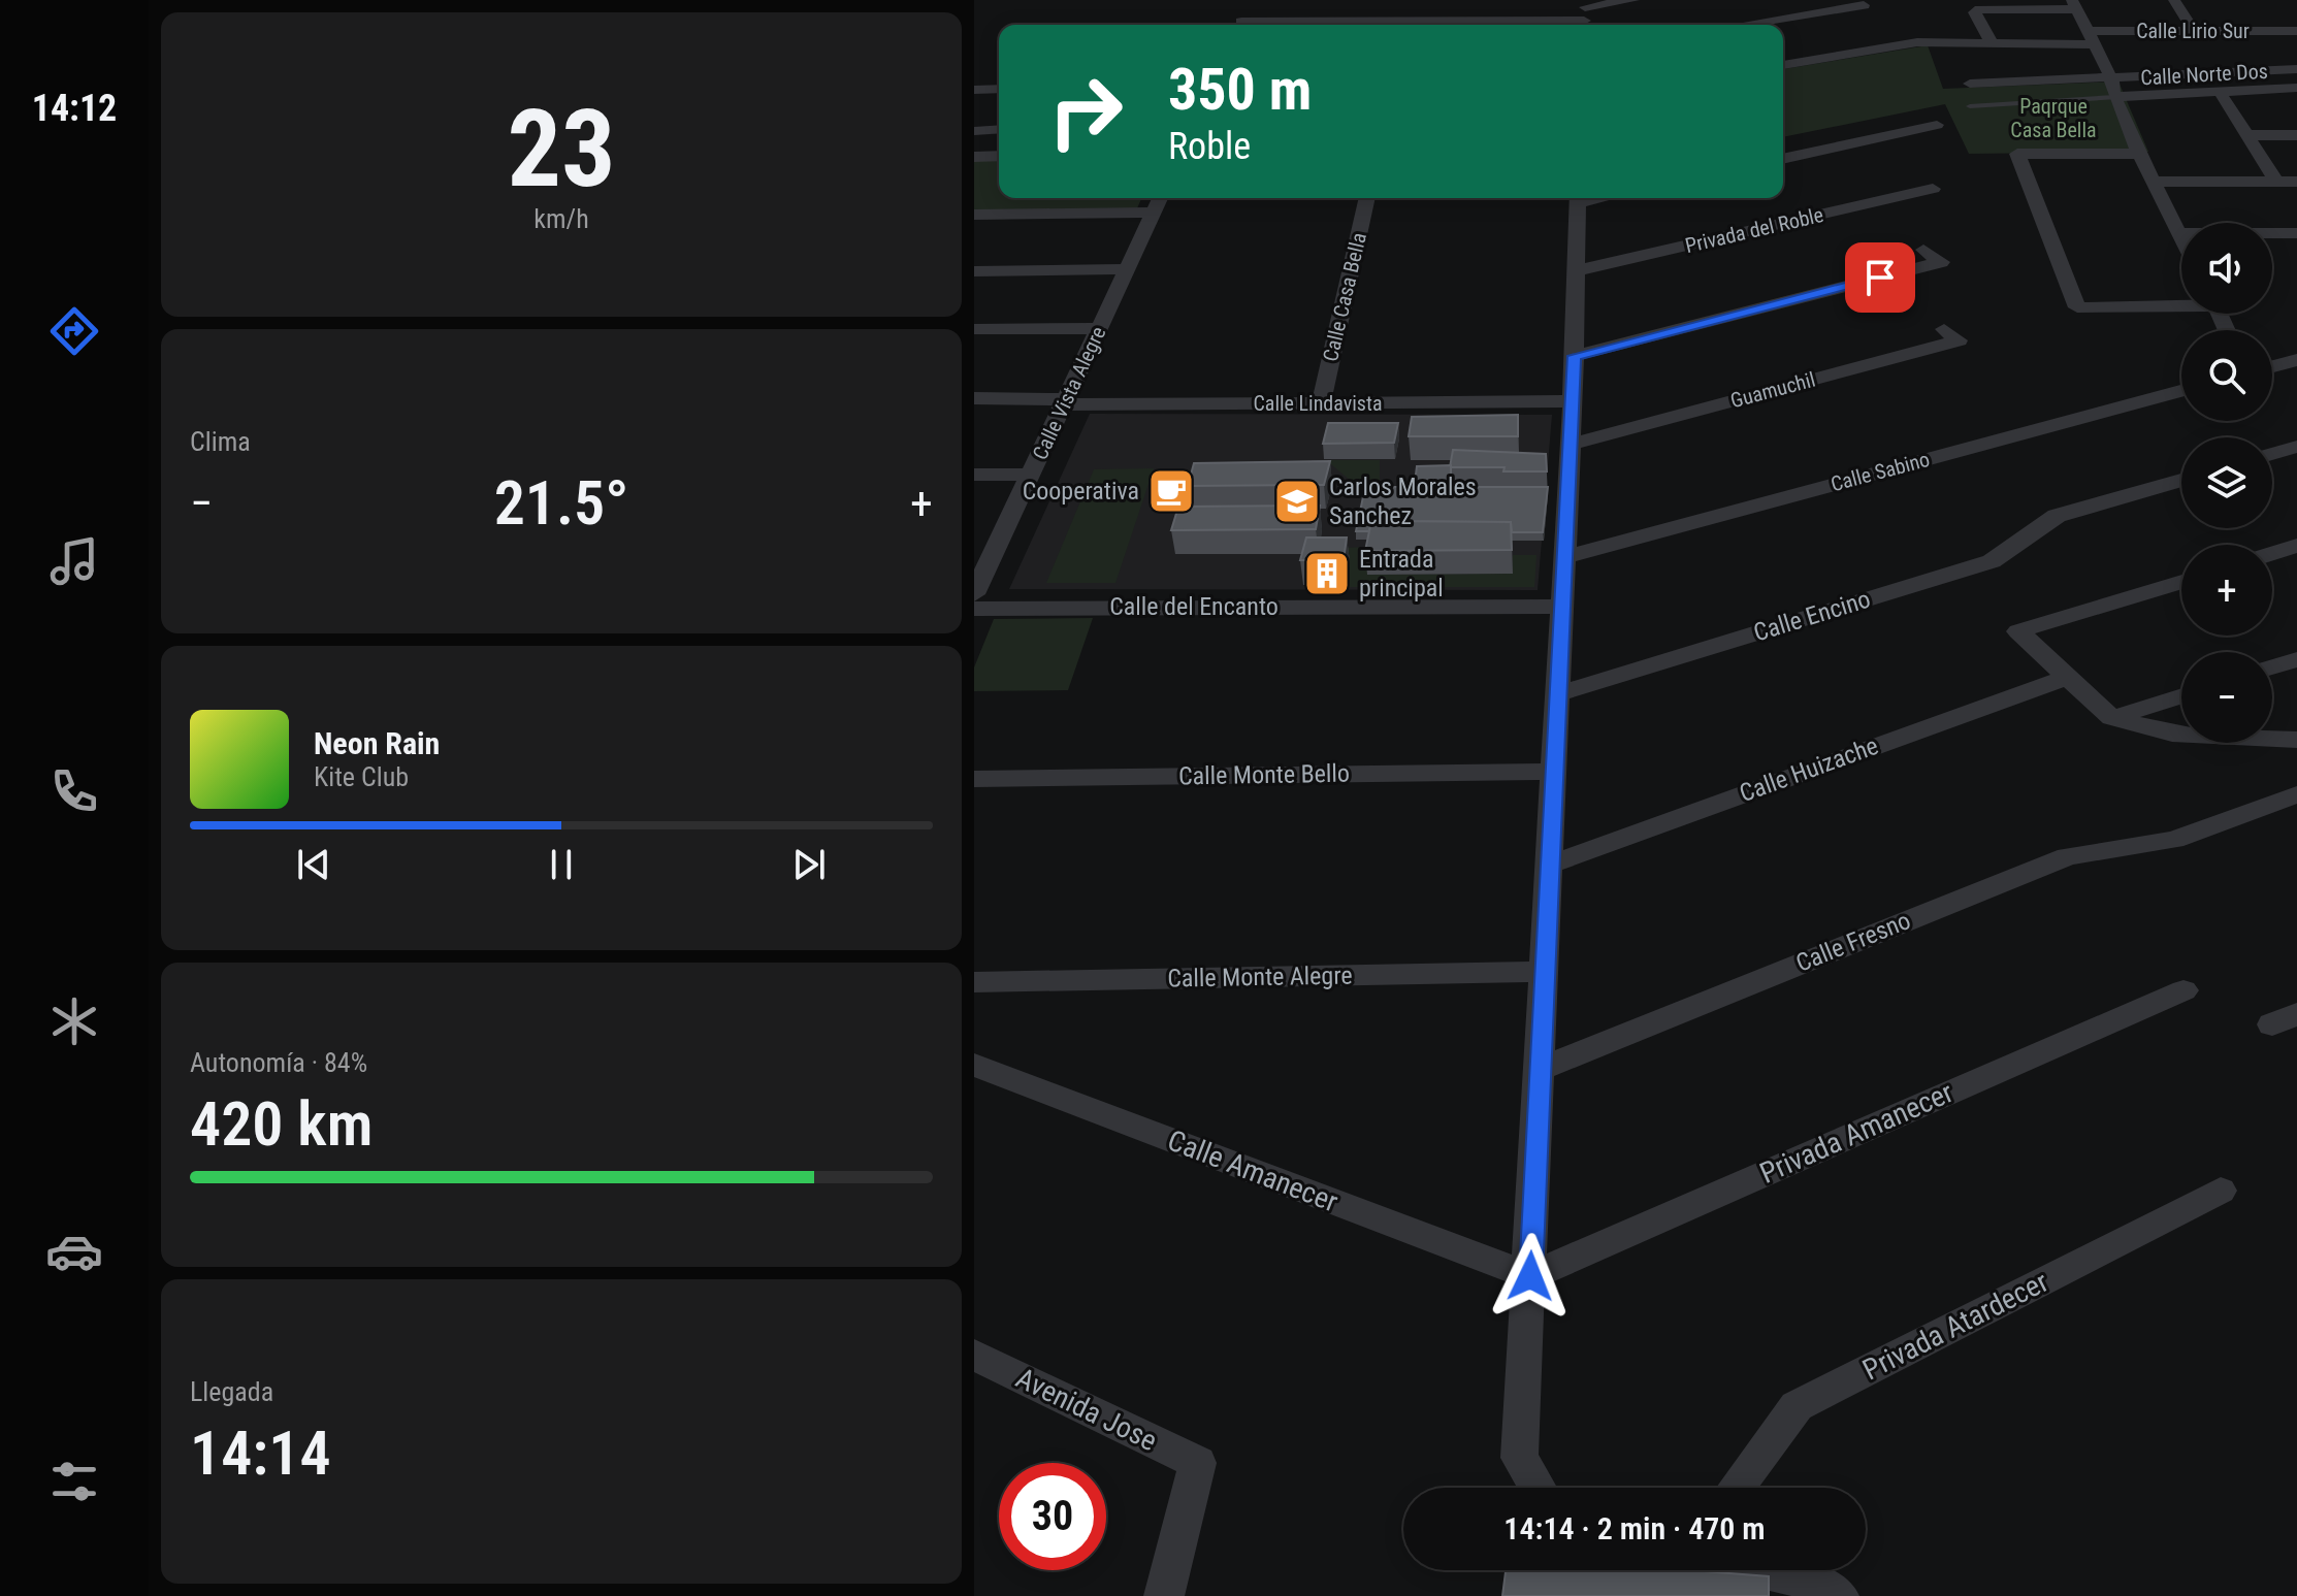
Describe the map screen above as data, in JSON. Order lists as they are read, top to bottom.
{
  "streets": {
    "street": [
      "Calle Lirio Sur",
      "Calle Norte Dos",
      "Privada del Roble",
      "Calle Casa Bella",
      "Guamuchil",
      "Calle Vista Alegre",
      "Calle Lindavista",
      "Calle Sabino",
      "Calle del Encanto",
      "Calle Encino",
      "Calle Huizache",
      "Calle Monte Bello",
      "Calle Fresno",
      "Calle Monte Alegre",
      "Privada Amanecer",
      "Calle Amanecer",
      "Privada Atardecer",
      "Avenida Jose"
    ]
  },
  "crossings": [
    ["Calle Casa Bella", "Calle Lindavista"],
    ["Calle Vista Alegre", "Calle Lindavista"],
    ["Privada Amanecer", "Calle Amanecer"]
  ],
  "parks": ["Paqrque Casa Bella"],
  "places": {
    "cafe": ["Cooperativa"],
    "school or university": ["Carlos Morales Sanchez"],
    "building": ["Entrada principal"]
  },
  "page": {
    "tabs": "14:12",
    "tile": [
      ["23", "km/h"],
      "Clima",
      ["Autonomía · 84%", "420 km"],
      ["Llegada", "14:14"]
    ],
    "turn": ["350 m", "Roble"],
    "map_buttons": ["+", "−"],
    "heat": ["−", "21.5°", "+"],
    "song": ["Neon Rain", "Kite Club"],
    "limit": "30",
    "trip": "14:14 · 2 min · 470 m"
  }
}
